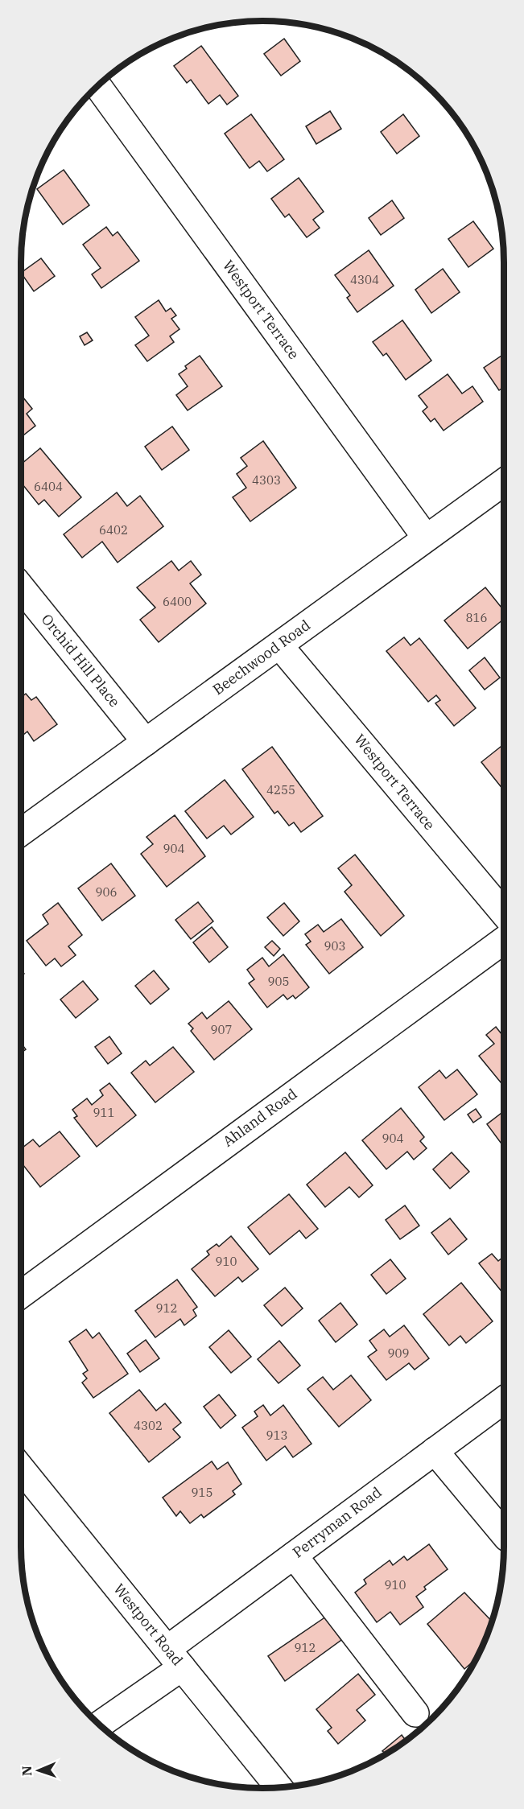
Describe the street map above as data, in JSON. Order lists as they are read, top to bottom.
{
  "streets": {
    "street": [
      "Westport Terrace",
      "Beechwood Road",
      "Orchid Hill Place",
      "Ahland Road",
      "Perryman Road",
      "Westport Road"
    ]
  },
  "crossings": [
    ["Westport Terrace", "Beechwood Road"],
    ["Beechwood Road", "Orchid Hill Place"],
    ["Perryman Road", "Westport Road"]
  ],
  "house_numbers": [
    "4304",
    "4303",
    "6404",
    "6402",
    "6400",
    "816",
    "4255",
    "904",
    "906",
    "903",
    "905",
    "907",
    "911",
    "904",
    "910",
    "912",
    "909",
    "4302",
    "913",
    "915",
    "910",
    "912"
  ],
  "north": "left"
}
